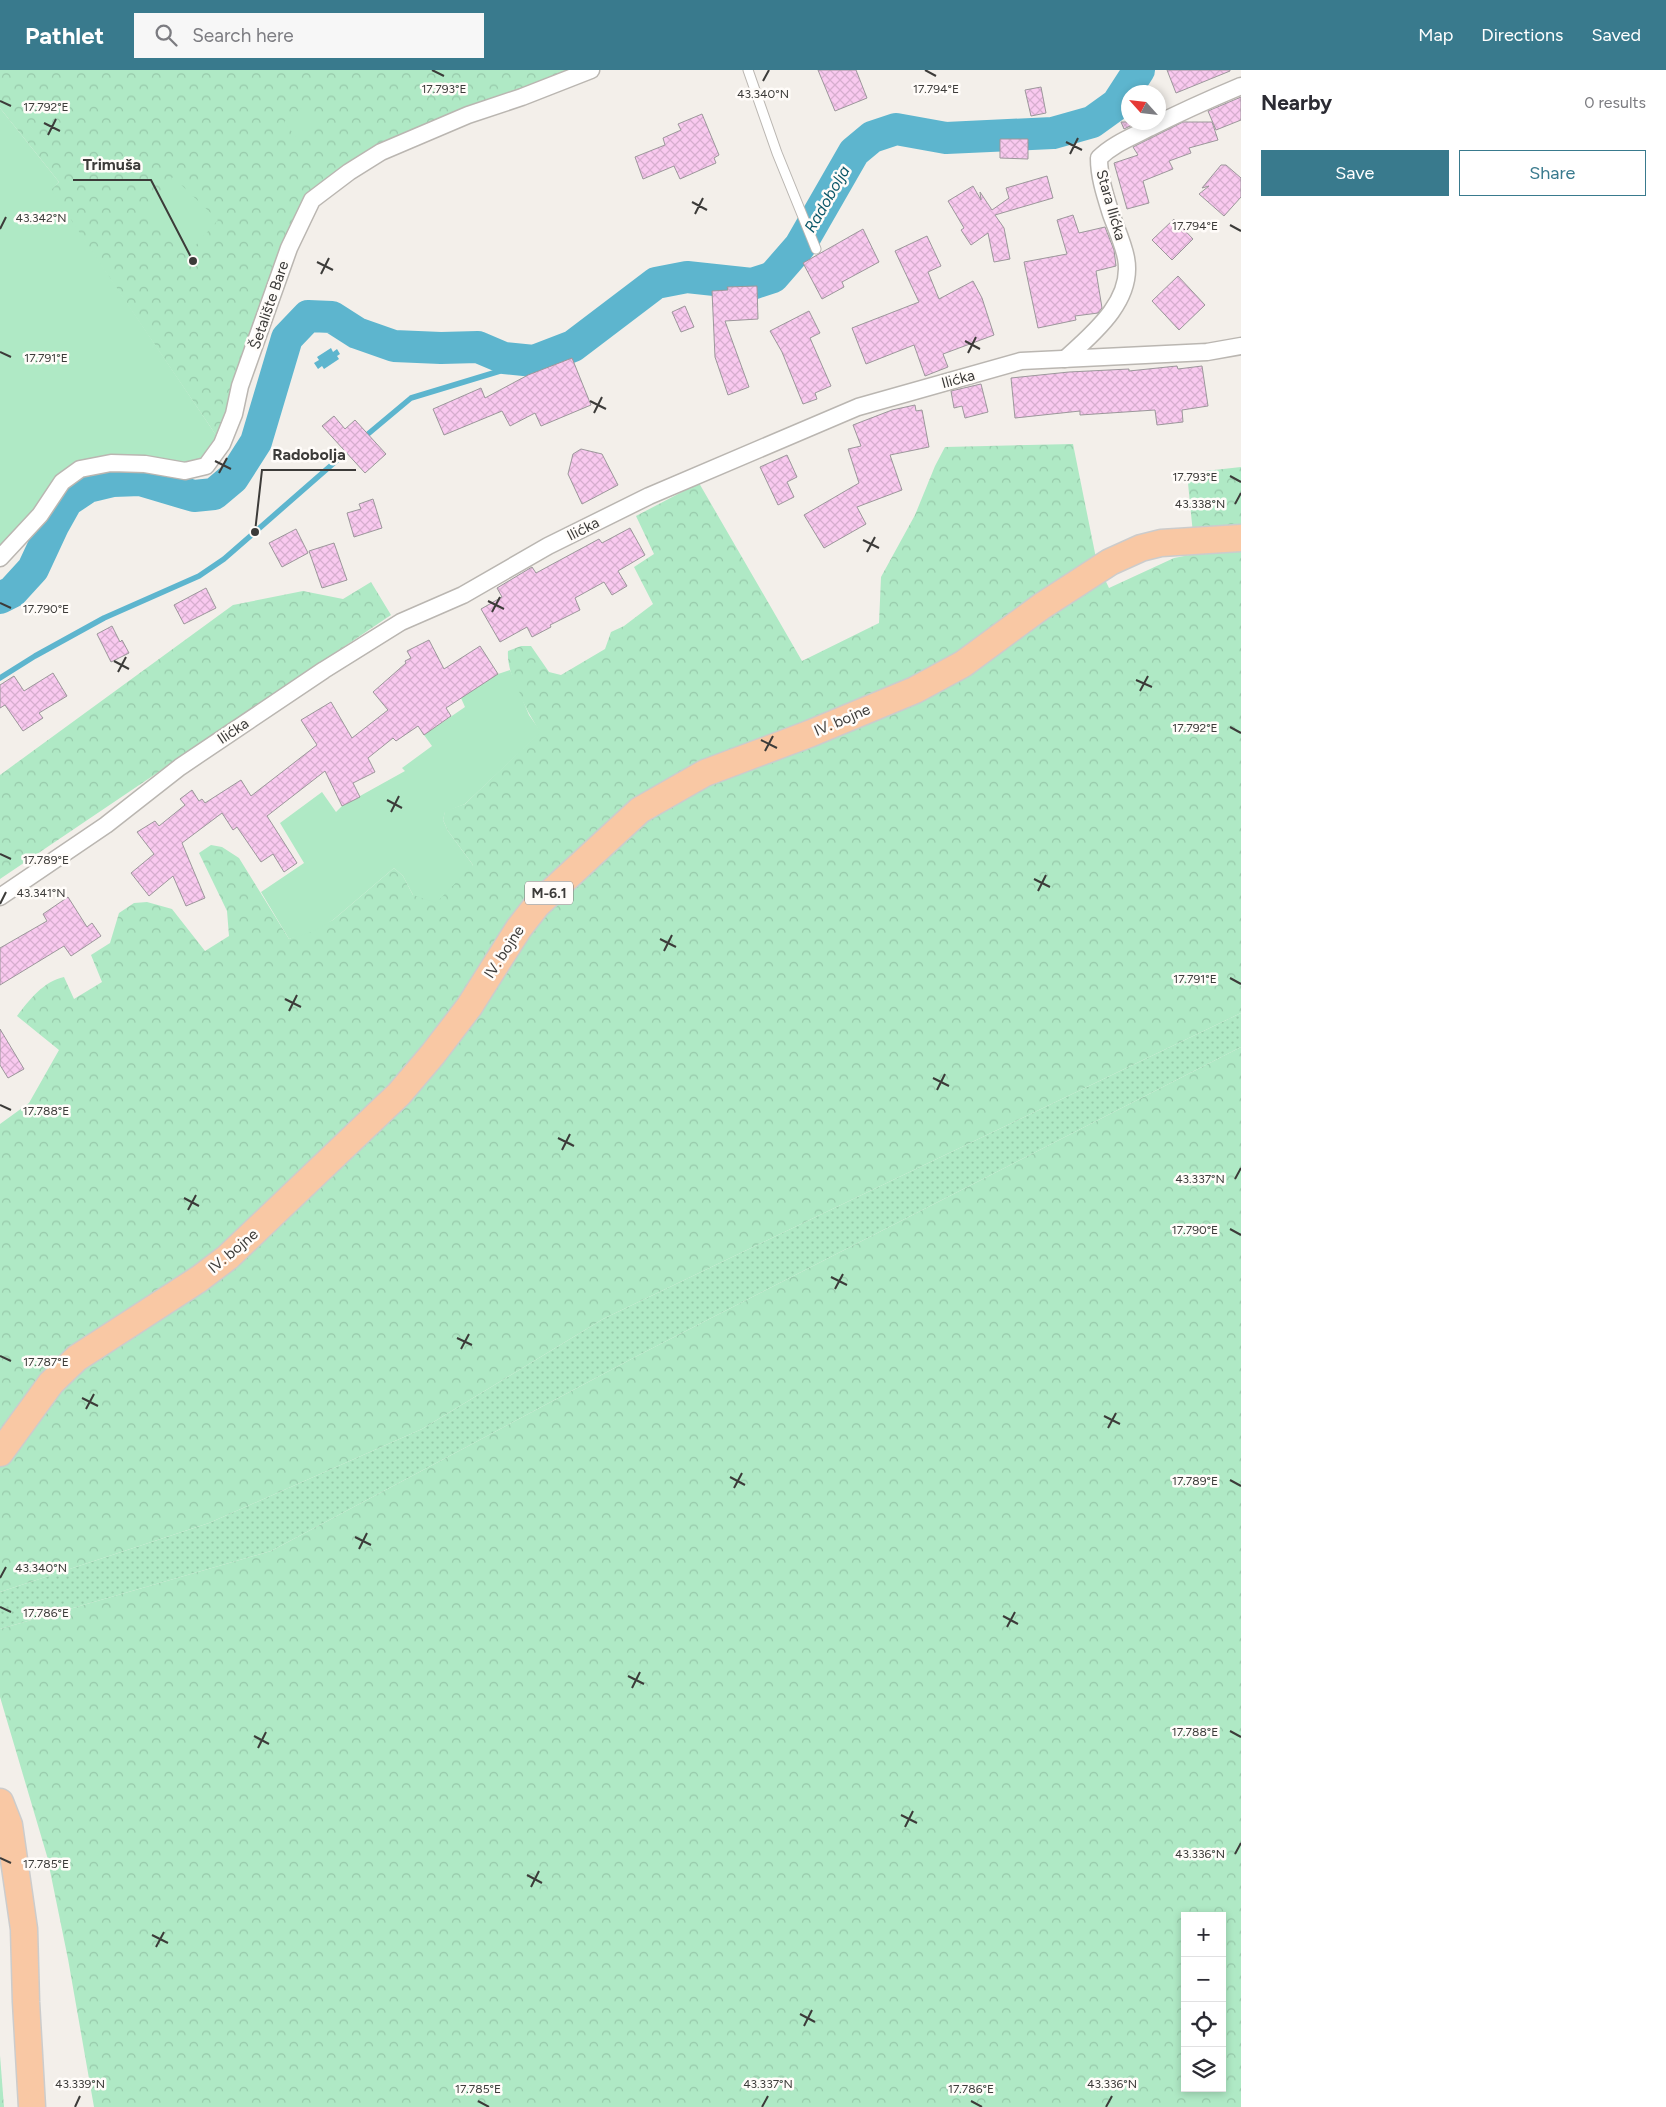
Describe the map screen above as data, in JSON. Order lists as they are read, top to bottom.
{
  "streets": {
    "main road": ["IV. bojne", "M-6.1"],
    "street": ["Stara Ilićka", "Šetalište Bare", "Ilićka"]
  },
  "crossings": [
    ["Stara Ilićka", "Ilićka"]
  ],
  "water": ["Radobolja"],
  "places": ["Trimuša", "Radobolja"],
  "north": "top left",
  "page": {
    "header": "Pathlet",
    "search": "Search here",
    "nav": ["Map", "Directions", "Saved"],
    "heading": ["Nearby", "0 results"],
    "buttons": ["Save", "Share"],
    "map_buttons": ["+", "−"]
  },
  "coordinates": [
    "17.793°E",
    "17.794°E",
    "43.340°N",
    "17.792°E",
    "43.342°N",
    "17.791°E",
    "43.338°N",
    "17.790°E",
    "17.789°E",
    "43.341°N",
    "17.788°E",
    "43.337°N",
    "17.787°E",
    "17.786°E",
    "43.336°N",
    "17.785°E",
    "43.339°N"
  ]
}
